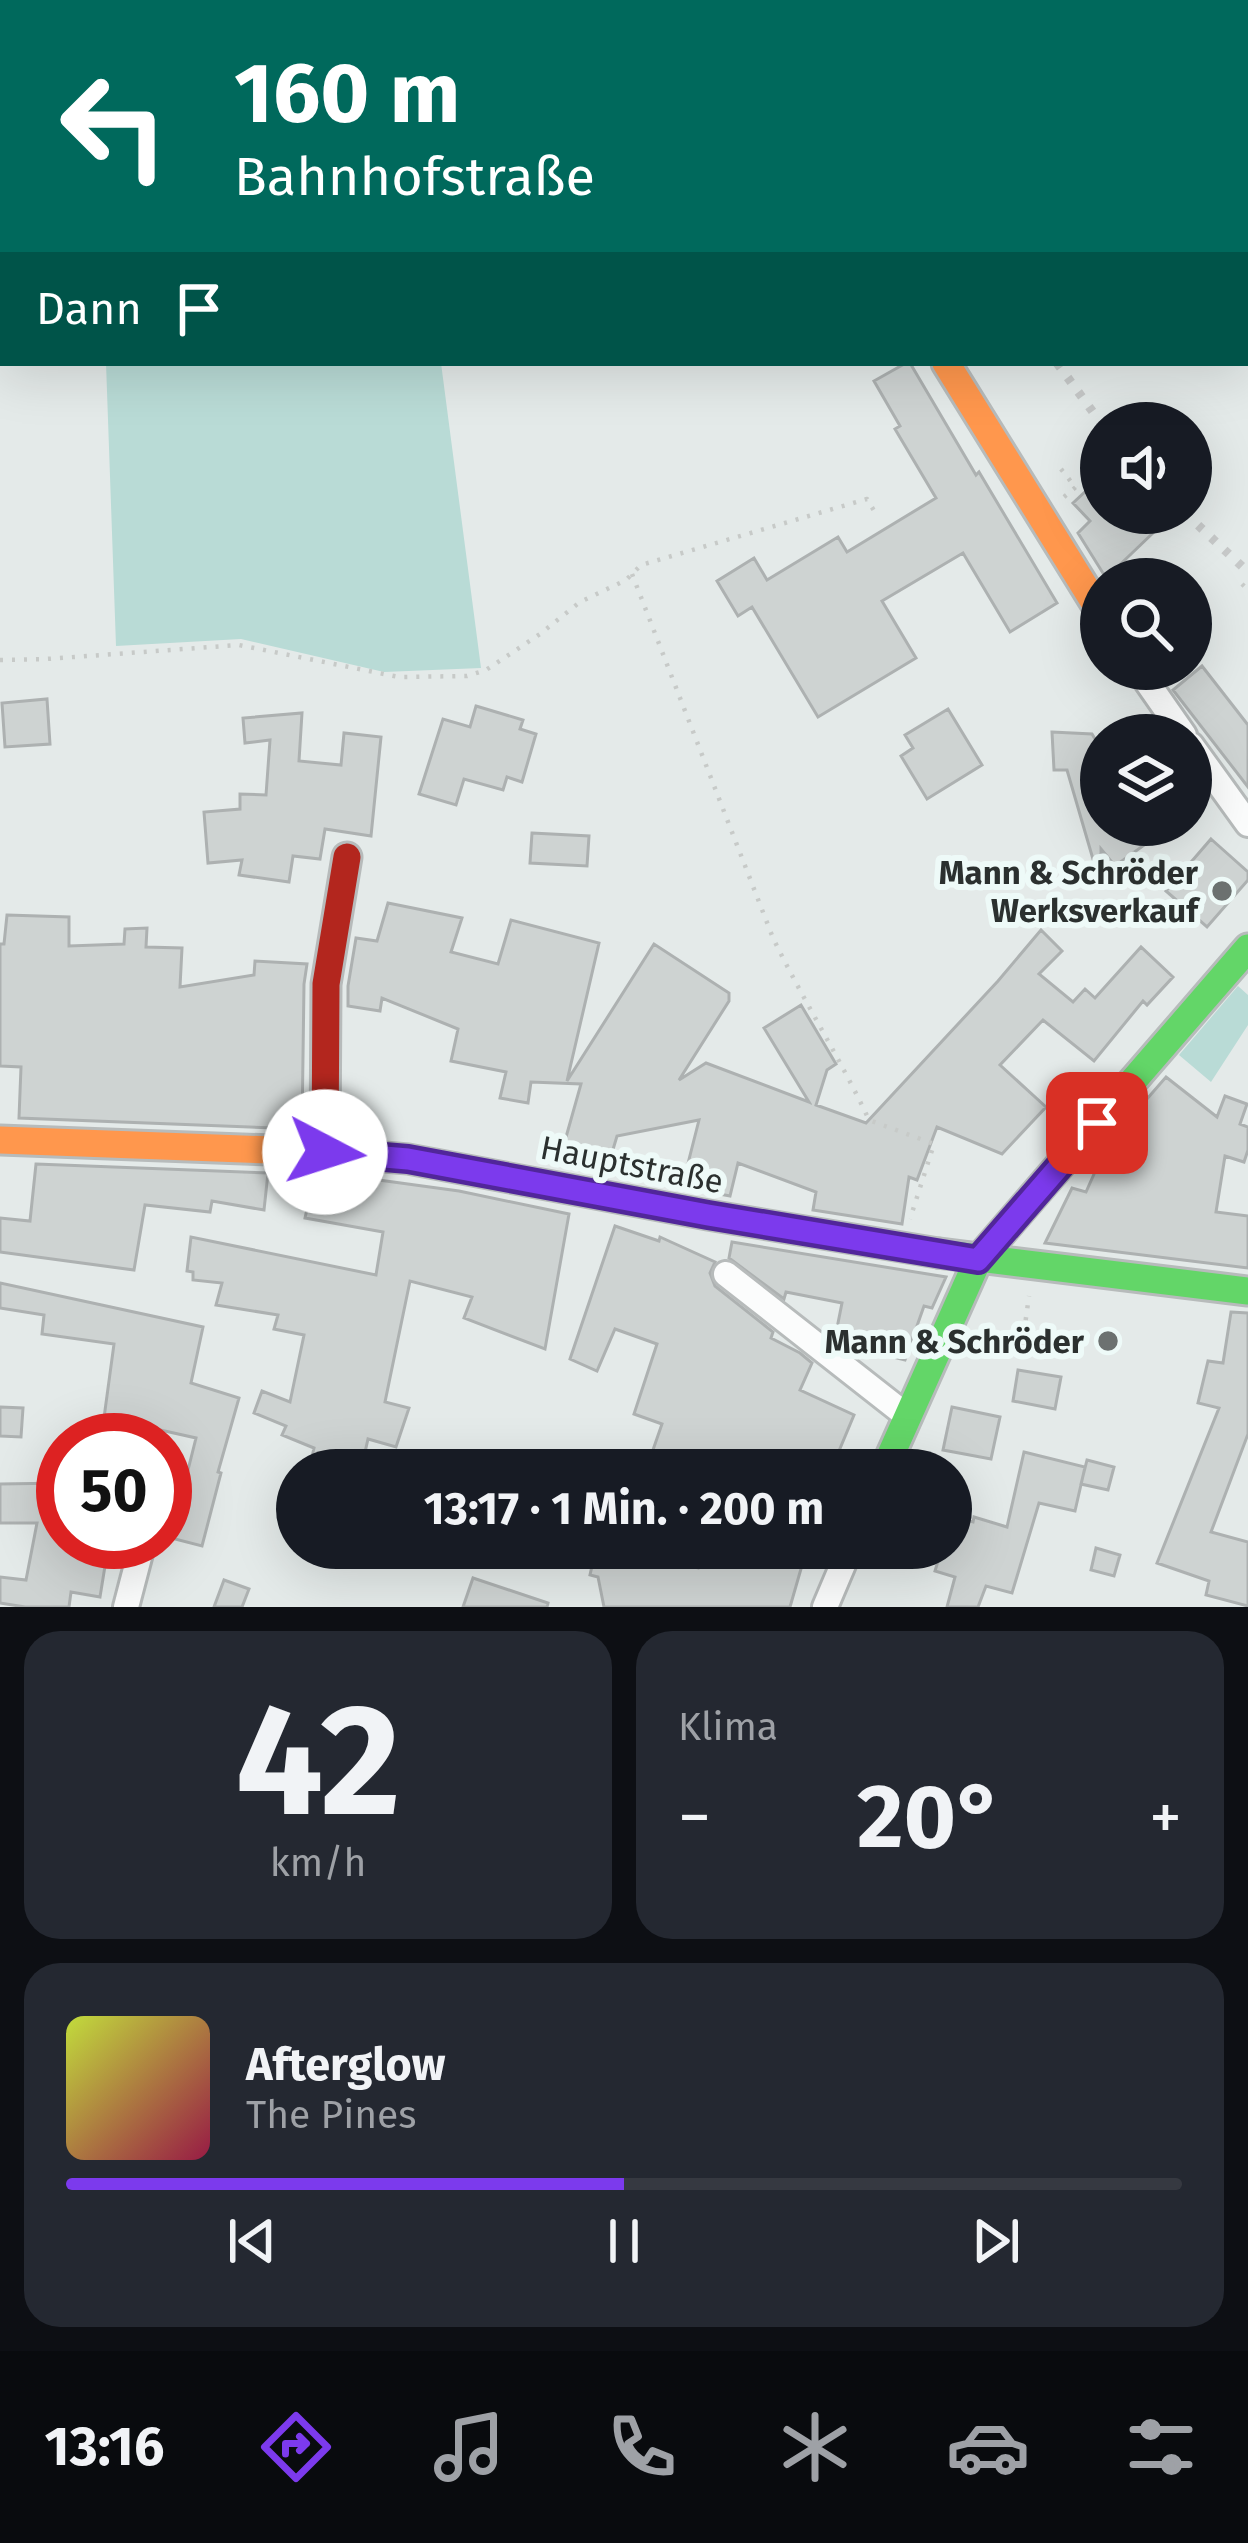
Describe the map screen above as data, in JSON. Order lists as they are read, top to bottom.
{
  "streets": {
    "main road": ["Hauptstraße"]
  },
  "places": ["Mann & Schröder Werksverkauf", "Mann & Schröder"],
  "page": {
    "turn": ["160 m", "Bahnhofstraße"],
    "then": "Dann",
    "limit": "50",
    "trip": "13:17 · 1 Min. · 200 m",
    "tile": [
      ["42", "km/h"],
      "Klima"
    ],
    "heat": ["−", "20°", "+"],
    "song": ["Afterglow", "The Pines"],
    "tabs": "13:16"
  }
}
